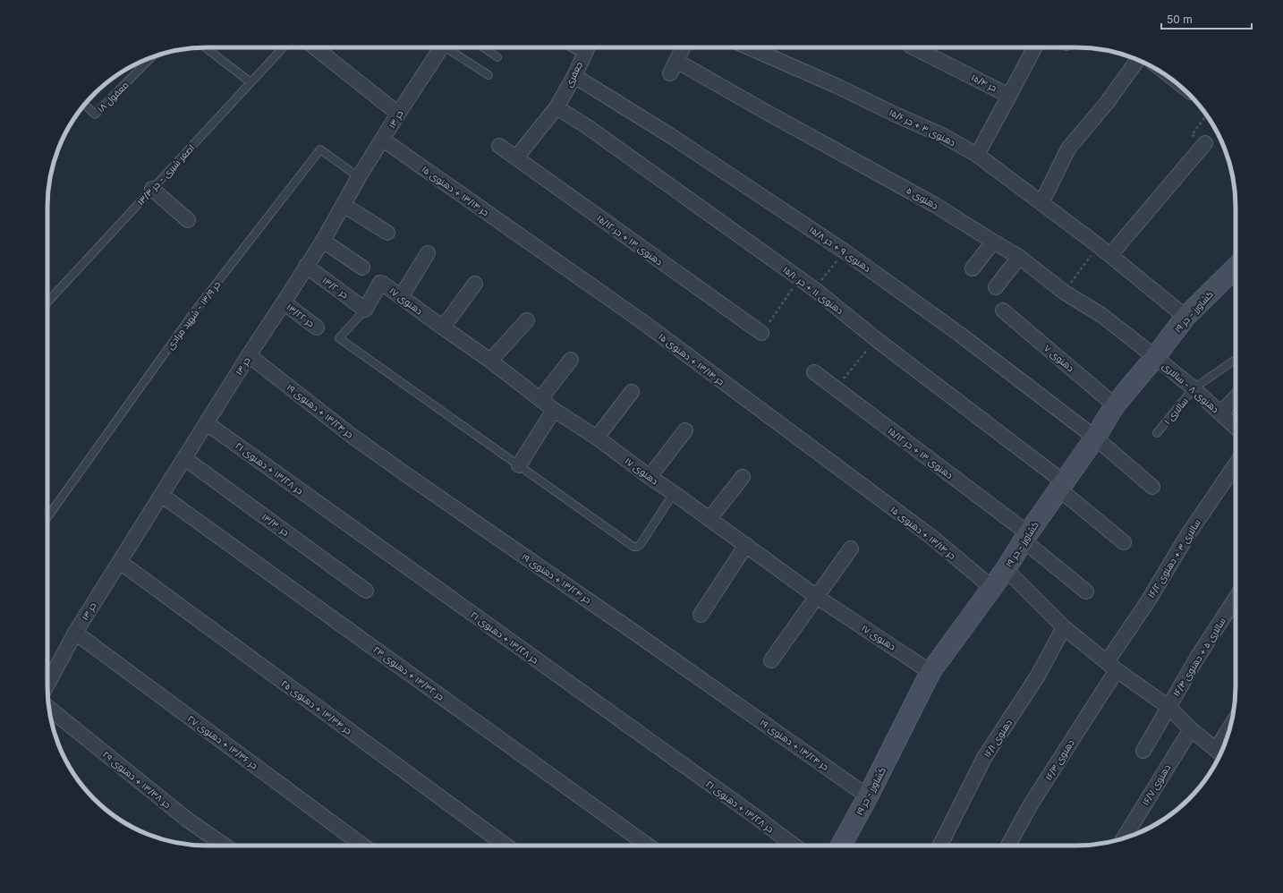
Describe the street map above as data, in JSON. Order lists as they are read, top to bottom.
{
  "streets": {
    "street": [
      "جعفری",
      "حر ۱۵/۴",
      "حر ۱۳",
      "دهنوی ۳ + حر ۱۵/۶",
      "حر ۱۳/۱۴ + دهنوی ۱۵",
      "دهنوی ۵",
      "دهنوی ۱۳ + حر ۱۵/۱۲",
      "دهنوی ۹ + حر ۱۵/۸",
      "حر ۱۳/۲۰",
      "دهنوی ۱۱ + حر ۱۵/۱۰",
      "دهنوی ۱۷",
      "کشاورز - حر ۱۹",
      "حر ۱۳/۲۲",
      "دهنوی ۷",
      "دهنوی ۸ - سالاری",
      "حر ۱۳/۲۴ + دهنوی ۱۹",
      "حر ۱۳/۲۸ + دهنوی ۲۱",
      "حر ۱۳/۳۰",
      "سالاری ۳ + دهنوی ۱۶/۲",
      "سالاری ۵ + دهنوی ۱۶/۴",
      "حر ۱۳/۳۲ + دهنوی ۲۳",
      "حر ۱۳/۳۴ + دهنوی ۲۵",
      "دهنوی ۱۶/۱",
      "حر ۱۳/۳۶ + دهنوی ۲۷",
      "دهنوی ۱۶/۳",
      "حر ۱۳/۳۸ + دهنوی ۲۹",
      "دهنوی ۱۶/۷"
    ],
    "lane": [
      "معقول ۱۸",
      "اصغر شیری - حر ۱۳/۳",
      "حر ۱۳/۹ - شهید مرادی",
      "سالاری ۱"
    ]
  },
  "crossings": [
    ["جعفری", "دهنوی ۱۳ + حر ۱۵/۱۲"],
    ["جعفری", "دهنوی ۹ + حر ۱۵/۸"],
    ["جعفری", "دهنوی ۱۱ + حر ۱۵/۱۰"],
    ["حر ۱۳", "حر ۱۳/۱۴ + دهنوی ۱۵"],
    ["حر ۱۳", "حر ۱۳/۲۰"],
    ["حر ۱۳", "حر ۱۳/۹ - شهید مرادی"],
    ["حر ۱۳", "حر ۱۳/۲۲"],
    ["حر ۱۳", "حر ۱۳/۲۴ + دهنوی ۱۹"],
    ["حر ۱۳", "حر ۱۳/۲۸ + دهنوی ۲۱"],
    ["حر ۱۳", "حر ۱۳/۳۰"],
    ["حر ۱۳", "حر ۱۳/۳۲ + دهنوی ۲۳"],
    ["حر ۱۳", "حر ۱۳/۳۴ + دهنوی ۲۵"],
    ["حر ۱۳", "حر ۱۳/۳۶ + دهنوی ۲۷"],
    ["دهنوی ۳ + حر ۱۵/۶", "کشاورز - حر ۱۹"],
    ["حر ۱۳/۱۴ + دهنوی ۱۵", "کشاورز - حر ۱۹"],
    ["دهنوی ۵", "کشاورز - حر ۱۹"],
    ["دهنوی ۵", "دهنوی ۸ - سالاری"],
    ["دهنوی ۱۳ + حر ۱۵/۱۲", "کشاورز - حر ۱۹"],
    ["دهنوی ۹ + حر ۱۵/۸", "کشاورز - حر ۱۹"],
    ["حر ۱۳/۲۰", "دهنوی ۱۷"],
    ["دهنوی ۱۱ + حر ۱۵/۱۰", "کشاورز - حر ۱۹"],
    ["دهنوی ۱۷", "کشاورز - حر ۱۹"],
    ["کشاورز - حر ۱۹", "دهنوی ۷"],
    ["کشاورز - حر ۱۹", "دهنوی ۸ - سالاری"],
    ["کشاورز - حر ۱۹", "حر ۱۳/۲۴ + دهنوی ۱۹"],
    ["دهنوی ۸ - سالاری", "سالاری ۱"],
    ["سالاری ۳ + دهنوی ۱۶/۲", "دهنوی ۱۶/۳"]
  ],
  "scale_bar": "50 m"
}
